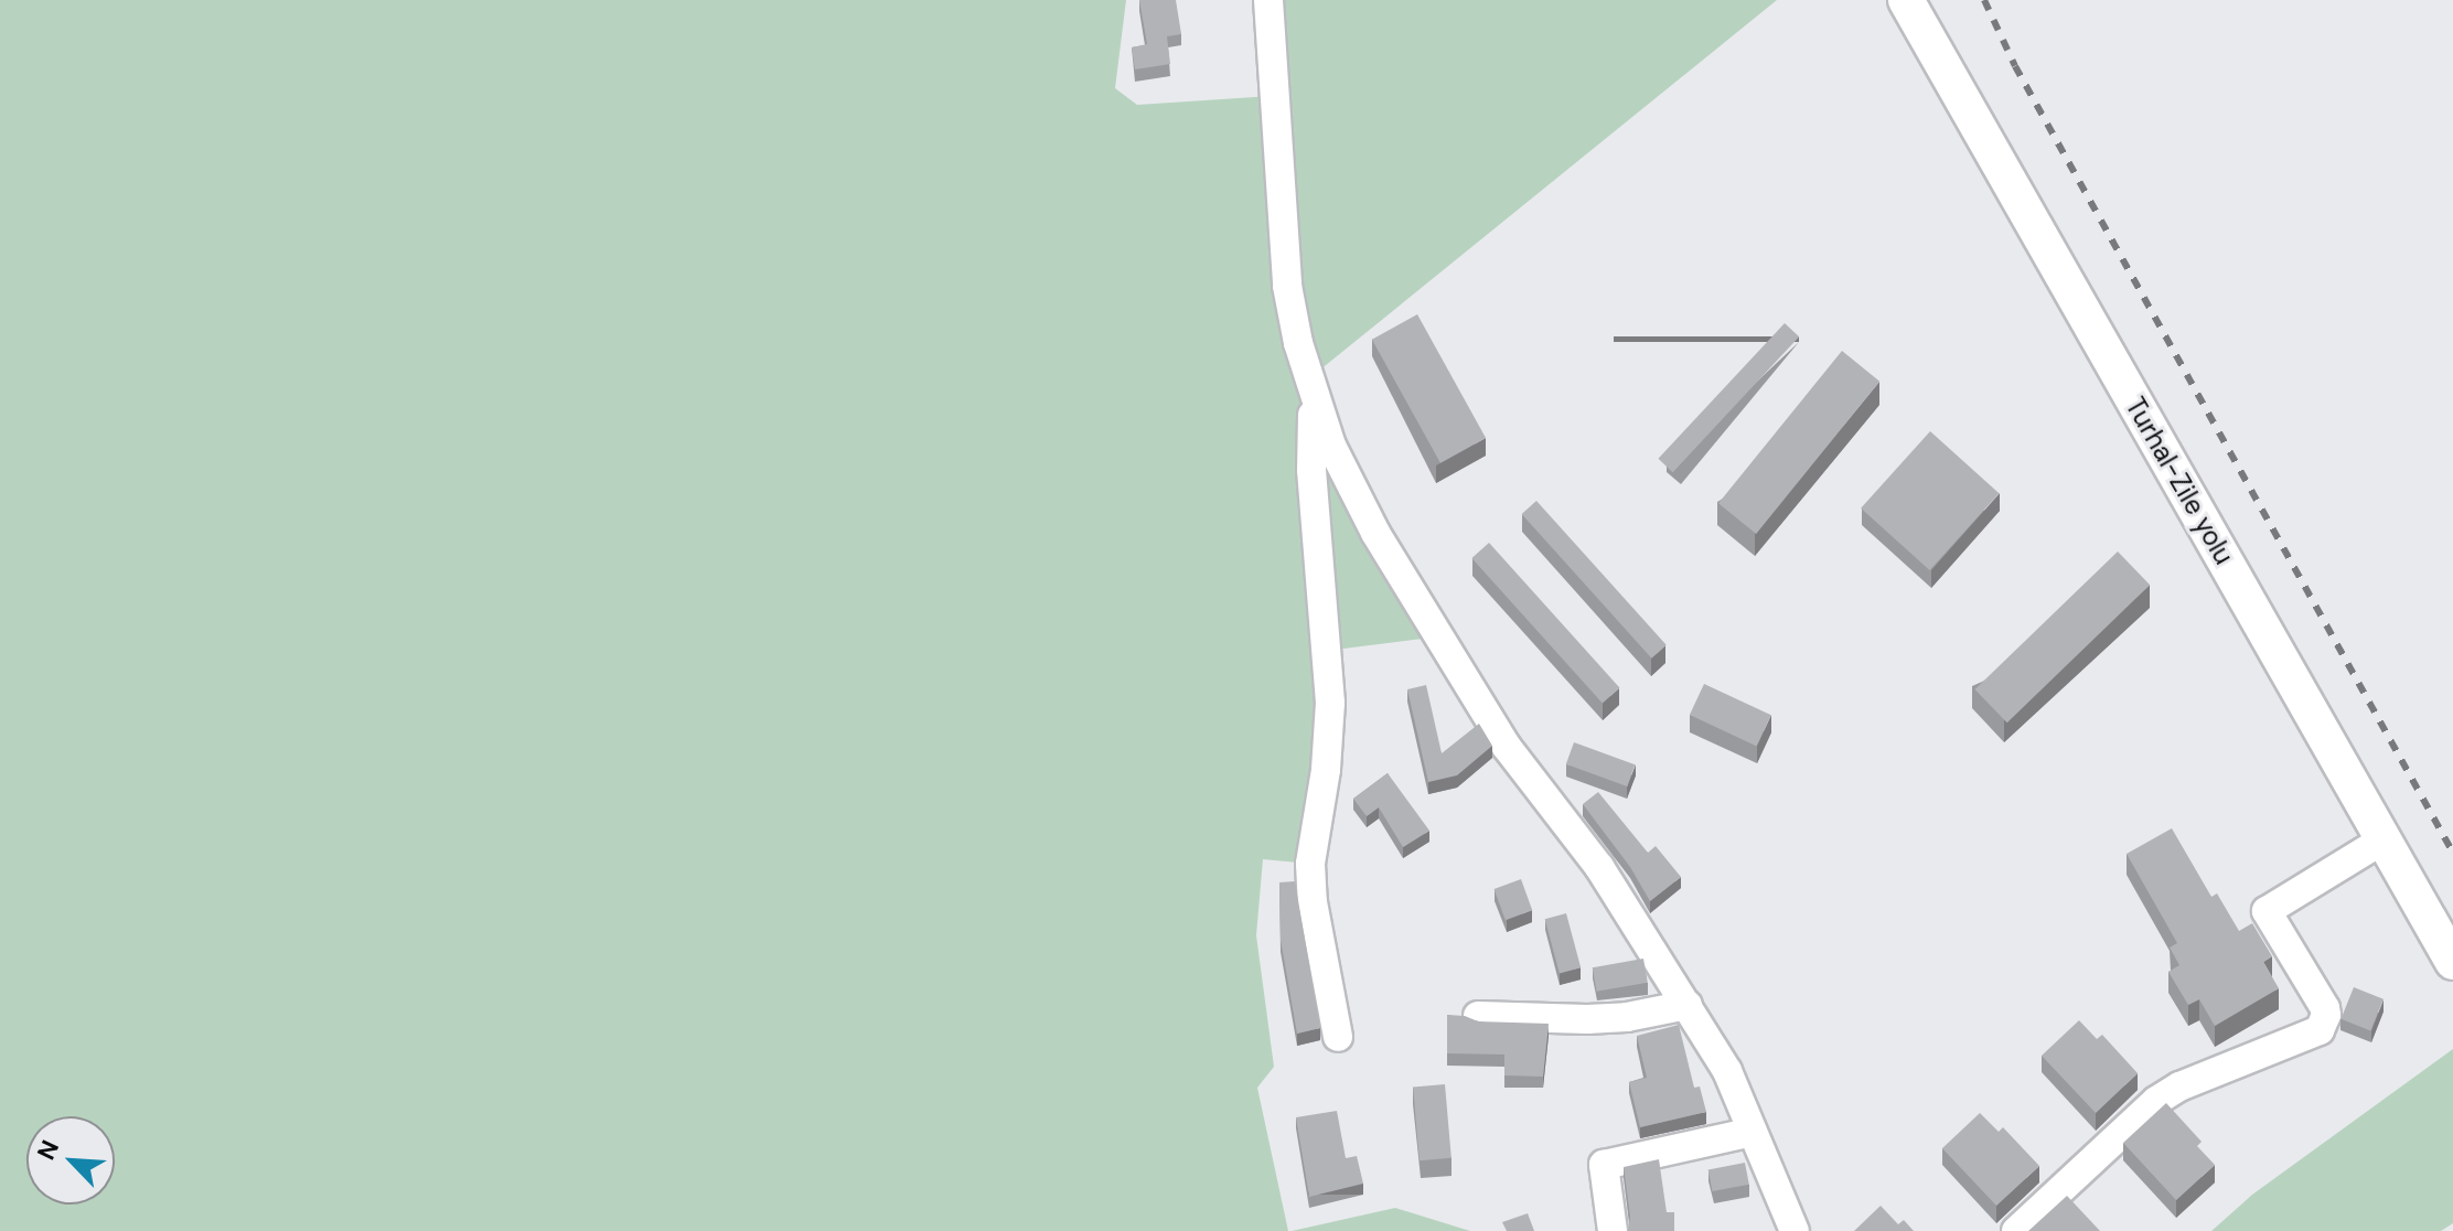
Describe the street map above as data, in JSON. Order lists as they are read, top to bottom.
{
  "streets": {
    "main road": ["Turhal-Zile yolu"]
  },
  "north": "top left"
}
